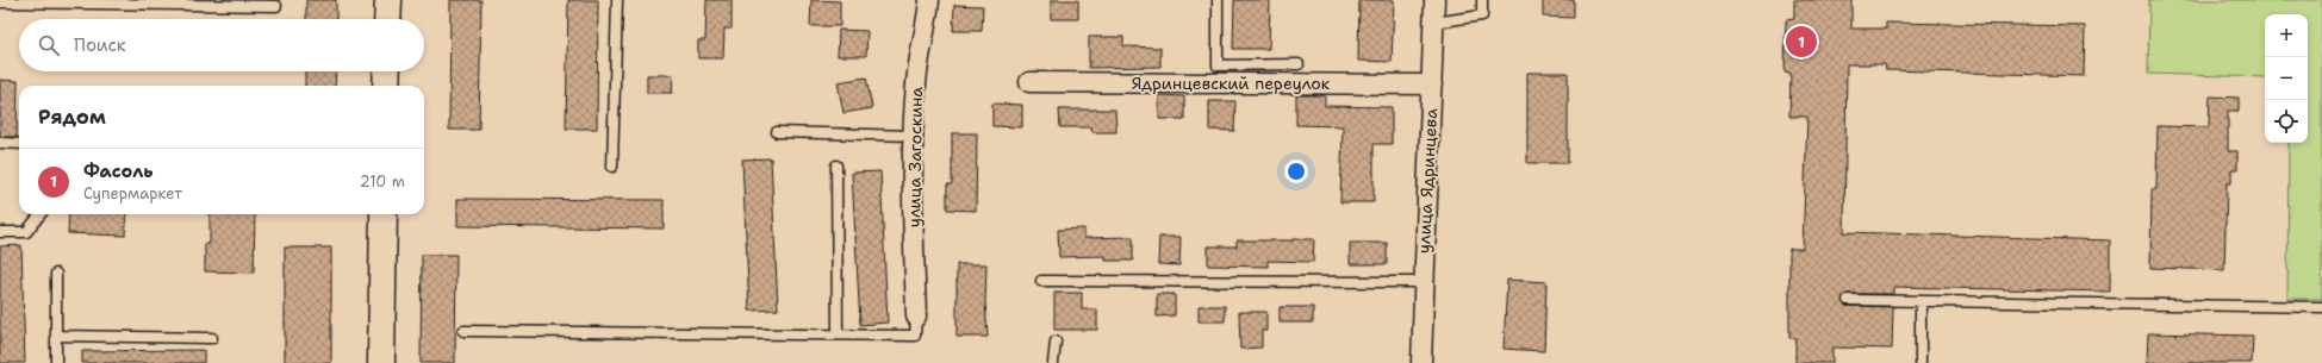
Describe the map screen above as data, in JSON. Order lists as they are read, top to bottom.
{
  "streets": {
    "street": ["Ядринцевский переулок", "улица Загоскина", "улица Ядринцева"]
  },
  "crossings": [
    ["Ядринцевский переулок", "улица Ядринцева"]
  ],
  "page": {
    "map_buttons": ["+", "−"],
    "search": "Поиск",
    "pins": "1",
    "heading": "Рядом",
    "list": [
      {
        "mark": "1",
        "name": "Фасоль",
        "note": "Супермаркет",
        "value": "210 m"
      }
    ]
  }
}
